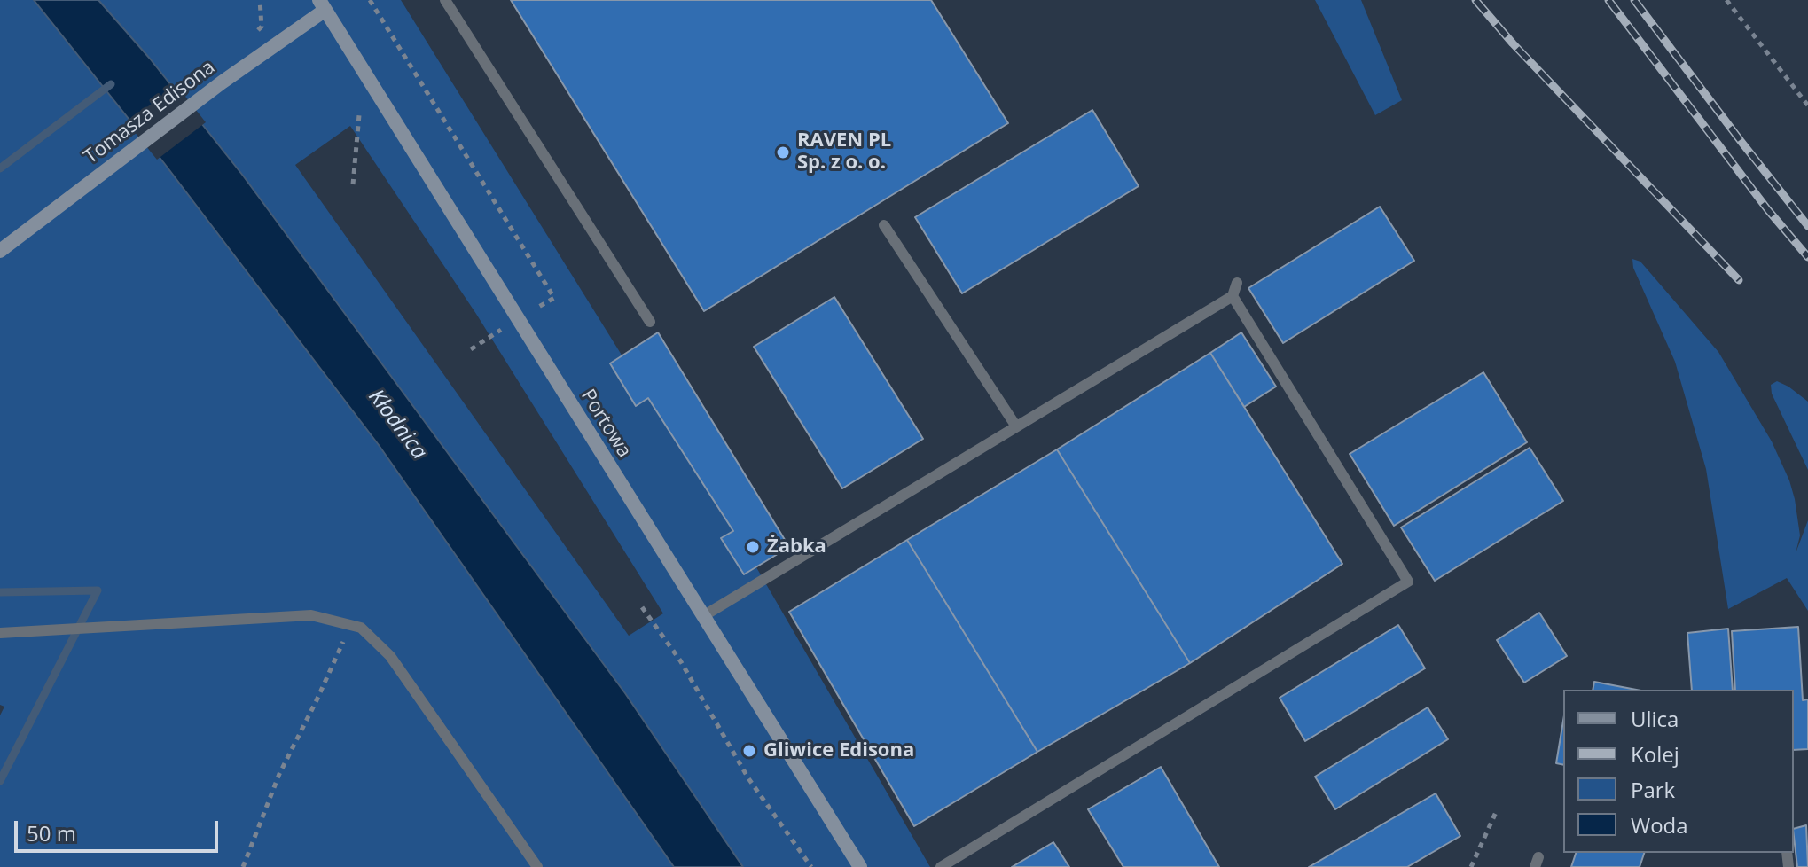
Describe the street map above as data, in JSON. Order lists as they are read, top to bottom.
{
  "streets": {
    "street": ["Tomasza Edisona", "Portowa"]
  },
  "crossings": [
    ["Tomasza Edisona", "Portowa"]
  ],
  "water": ["Kłodnica"],
  "places": ["RAVEN PL Sp. z o. o.", "Żabka", "Gliwice Edisona"],
  "legend": [
    "Ulica",
    "Kolej",
    "Park",
    "Woda"
  ],
  "scale_bar": "50 m"
}
